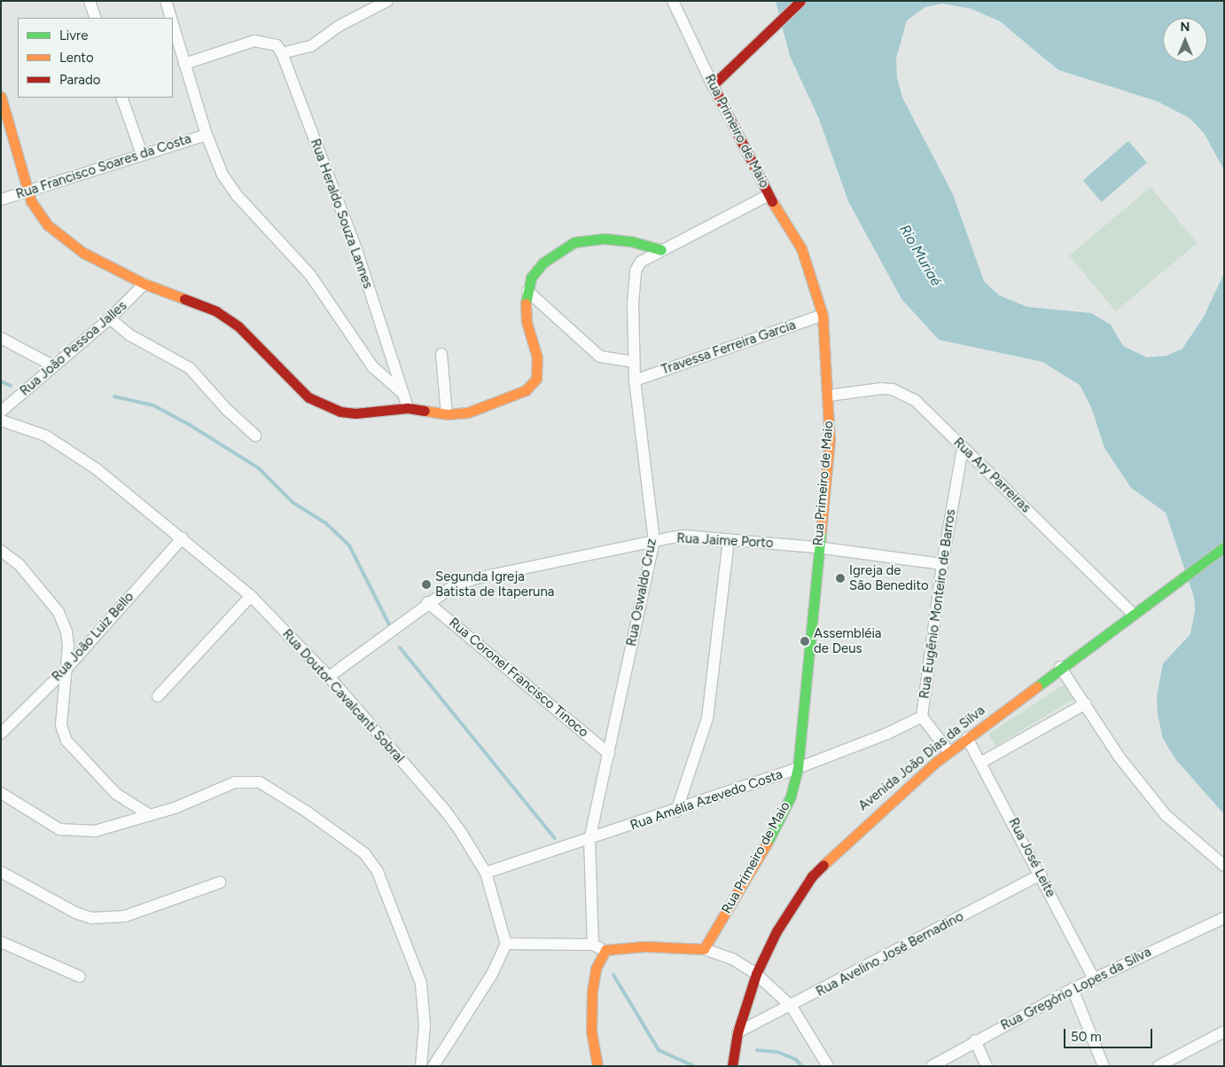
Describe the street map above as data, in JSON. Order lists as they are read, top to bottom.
{
  "streets": {
    "main road": ["Rua Primeiro de Maio", "Avenida João Dias da Silva"],
    "street": [
      "Rua Francisco Soares da Costa",
      "Rua Heraldo Souza Lannes",
      "Travessa Ferreira Garcia",
      "Rua João Pessoa Jalles",
      "Rua Ary Parreiras",
      "Rua Jaime Porto",
      "Rua Oswaldo Cruz",
      "Rua Eugênio Monteiro de Barros",
      "Rua João Luiz Bello",
      "Rua Coronel Francisco Tinoco",
      "Rua Doutor Cavalcanti Sobral",
      "Rua Amélia Azevedo Costa",
      "Rua José Leite",
      "Rua Avelino José Bernadino",
      "Rua Gregório Lopes da Silva"
    ]
  },
  "crossings": [
    ["Rua Primeiro de Maio", "Travessa Ferreira Garcia"],
    ["Rua Primeiro de Maio", "Rua Ary Parreiras"],
    ["Rua Primeiro de Maio", "Rua Jaime Porto"],
    ["Rua Primeiro de Maio", "Rua Oswaldo Cruz"],
    ["Rua Primeiro de Maio", "Rua Amélia Azevedo Costa"],
    ["Travessa Ferreira Garcia", "Rua Oswaldo Cruz"],
    ["Rua Ary Parreiras", "Rua Eugênio Monteiro de Barros"],
    ["Rua Ary Parreiras", "Avenida João Dias da Silva"],
    ["Rua Jaime Porto", "Rua Oswaldo Cruz"],
    ["Rua Jaime Porto", "Rua Eugênio Monteiro de Barros"],
    ["Rua Jaime Porto", "Rua Coronel Francisco Tinoco"],
    ["Rua Jaime Porto", "Rua Doutor Cavalcanti Sobral"],
    ["Rua Oswaldo Cruz", "Rua Coronel Francisco Tinoco"],
    ["Rua Oswaldo Cruz", "Rua Amélia Azevedo Costa"],
    ["Rua Eugênio Monteiro de Barros", "Avenida João Dias da Silva"],
    ["Rua Eugênio Monteiro de Barros", "Rua Amélia Azevedo Costa"],
    ["Rua João Luiz Bello", "Rua Doutor Cavalcanti Sobral"],
    ["Rua Doutor Cavalcanti Sobral", "Rua Amélia Azevedo Costa"],
    ["Avenida João Dias da Silva", "Rua José Leite"],
    ["Avenida João Dias da Silva", "Rua Avelino José Bernadino"],
    ["Rua José Leite", "Rua Avelino José Bernadino"],
    ["Rua José Leite", "Rua Gregório Lopes da Silva"]
  ],
  "water": ["Rio Muriaé"],
  "places": ["Igreja de São Benedito", "Segunda Igreja Batista de Itaperuna", "Assembléia de Deus"],
  "legend": ["Livre", "Lento", "Parado"],
  "scale_bar": "50 m",
  "north": "top"
}
